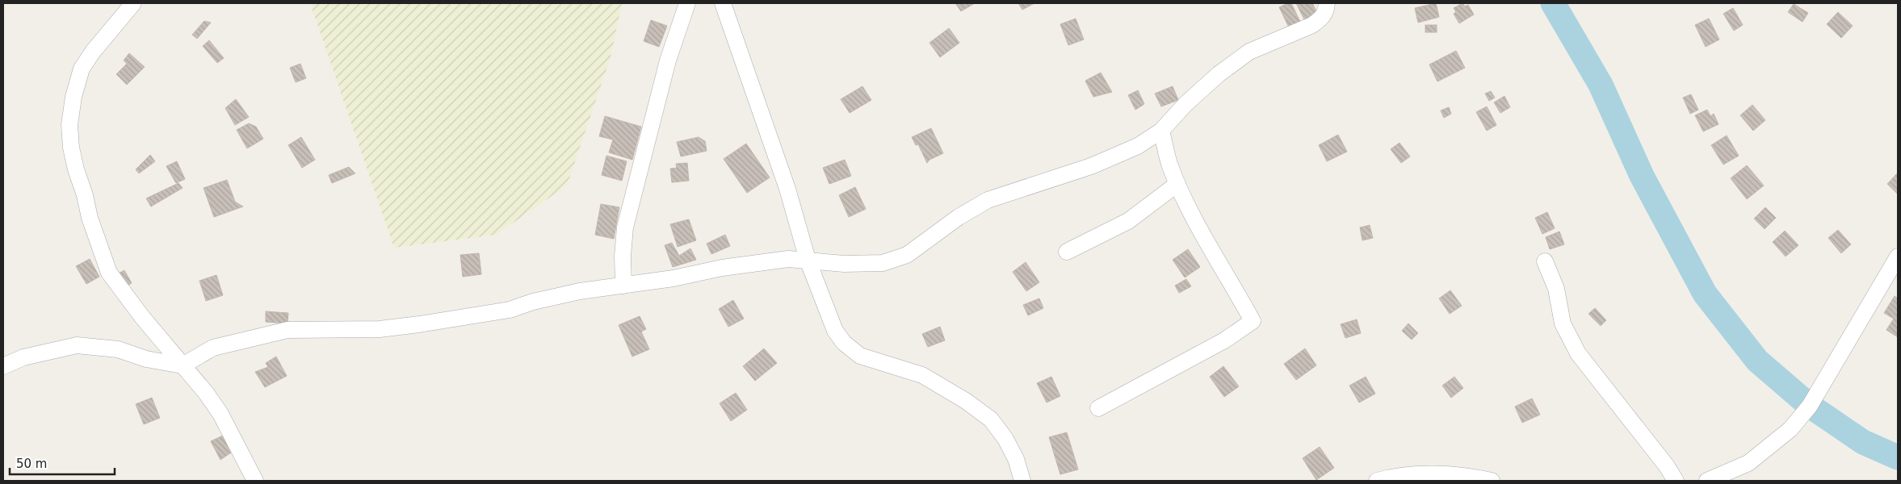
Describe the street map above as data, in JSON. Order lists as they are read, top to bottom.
{
  "scale_bar": "50 m"
}
